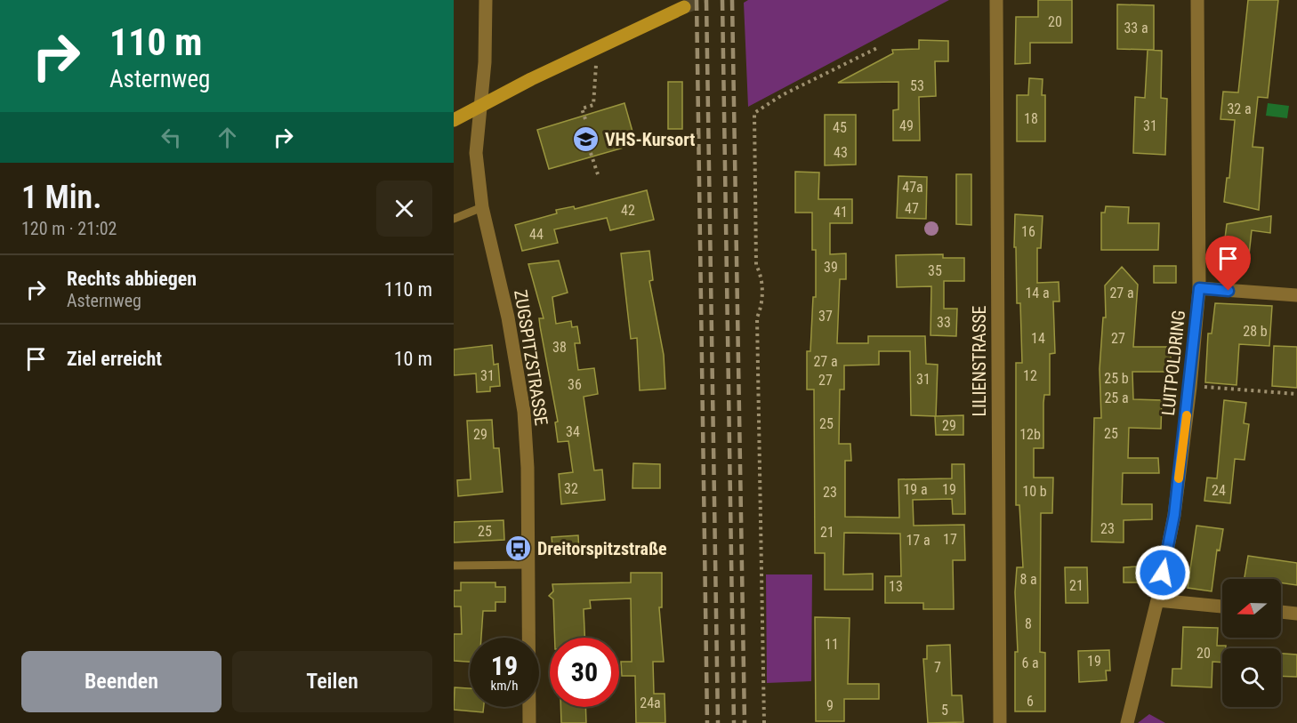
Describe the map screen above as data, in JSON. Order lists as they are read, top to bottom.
{
  "streets": {
    "street": ["ZUGSPITZSTRASSE", "LILIENSTRASSE", "LUITPOLDRING"]
  },
  "places": {
    "school or university": ["VHS-Kursort"],
    "bus stop": ["Dreitorspitzstraße"]
  },
  "house_numbers": [
    "20",
    "33 a",
    "53",
    "32 a",
    "18",
    "49",
    "31",
    "45",
    "43",
    "47a",
    "47",
    "42",
    "41",
    "16",
    "44",
    "39",
    "35",
    "14 a",
    "27 a",
    "37",
    "33",
    "28 b",
    "14",
    "27",
    "38",
    "27 a",
    "31",
    "12",
    "25 b",
    "31",
    "27",
    "36",
    "25 a",
    "25",
    "29",
    "34",
    "25",
    "29",
    "12b",
    "32",
    "19 a",
    "19",
    "24",
    "10 b",
    "23",
    "23",
    "25",
    "21",
    "17",
    "17 a",
    "8 a",
    "21",
    "13",
    "8",
    "11",
    "20",
    "19",
    "6 a",
    "7",
    "6",
    "24a",
    "9",
    "5"
  ],
  "north": "left",
  "page": {
    "turn": ["110 m", "Asternweg"],
    "heading": ["1 Min.", "120 m · 21:02"],
    "list": [
      {
        "name": "Rechts abbiegen",
        "note": "Asternweg",
        "value": "110 m"
      },
      {
        "name": "Ziel erreicht",
        "value": "10 m"
      }
    ],
    "speed": "19 km/h",
    "limit": "30",
    "buttons": ["Beenden", "Teilen"]
  }
}
